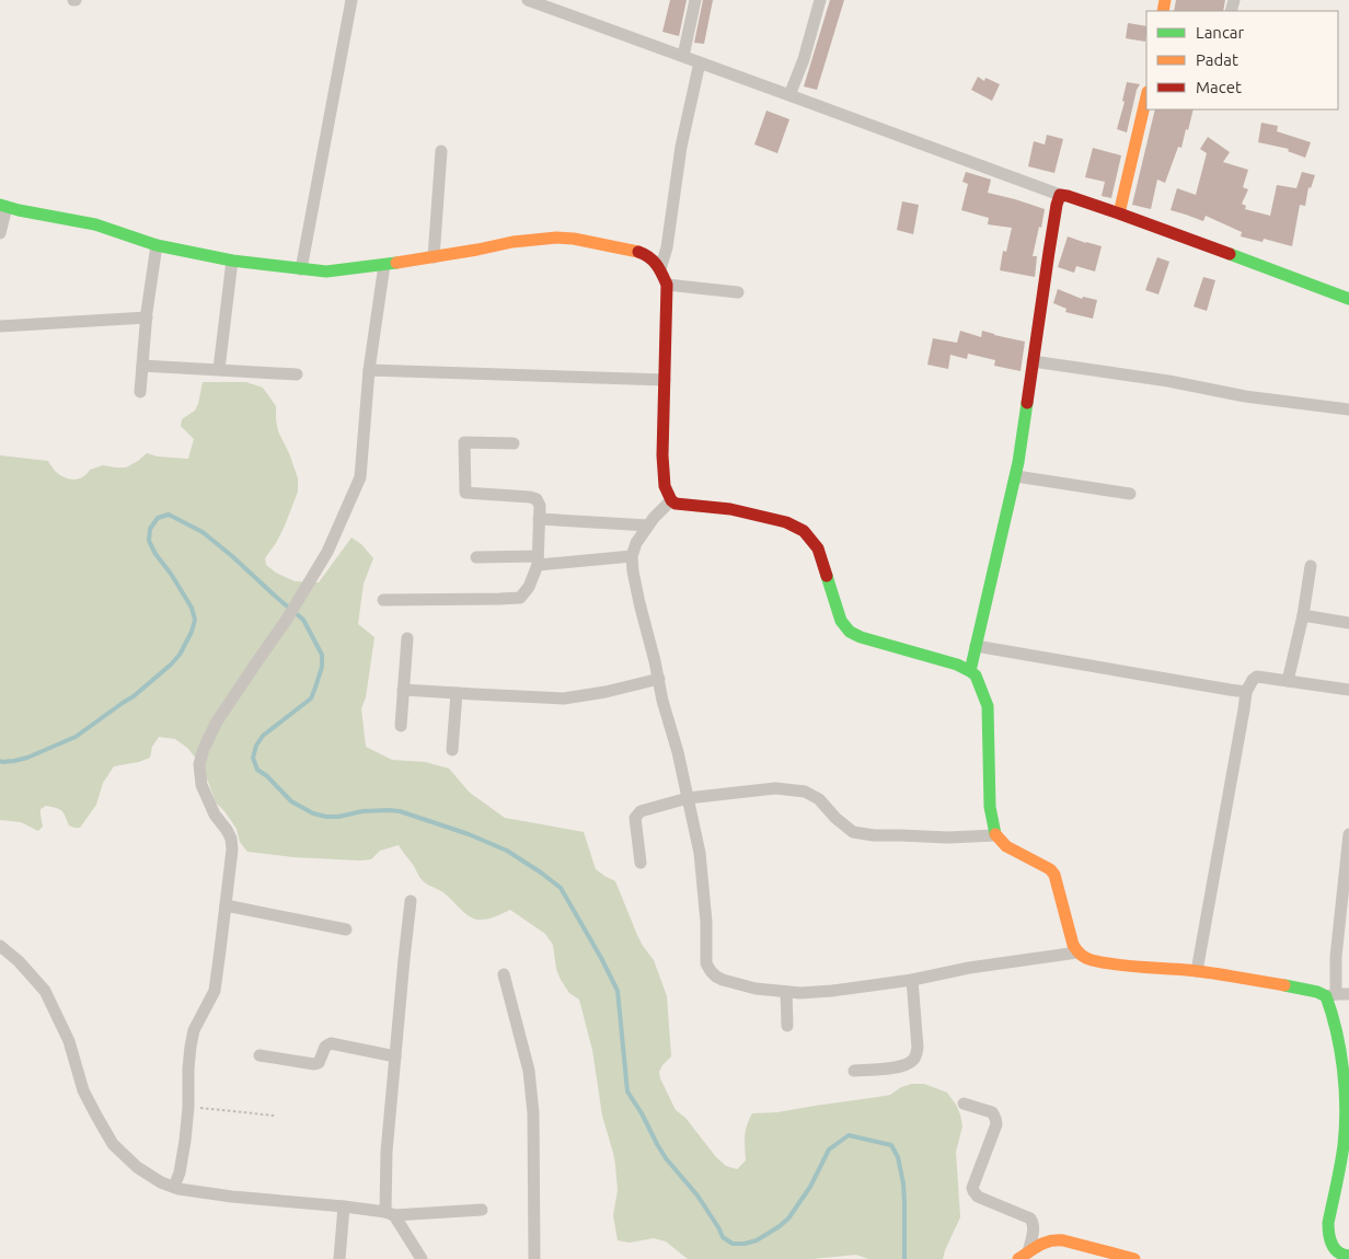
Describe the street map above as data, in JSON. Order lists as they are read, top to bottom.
{
  "legend": ["Lancar", "Padat", "Macet"]
}
